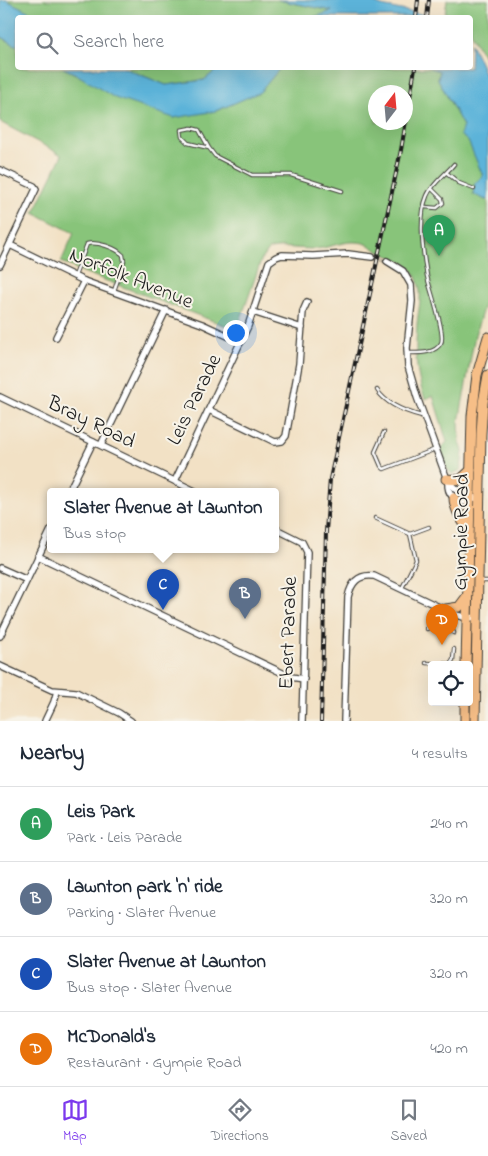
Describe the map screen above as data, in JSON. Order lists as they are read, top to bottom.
{
  "streets": {
    "highway": ["Gympie Road"],
    "street": [
      "Norfolk Avenue",
      "Leis Parade",
      "Bray Road",
      "Ebert Parade"
    ]
  },
  "crossings": [
    ["Norfolk Avenue", "Leis Parade"],
    ["Leis Parade", "Bray Road"]
  ],
  "north": "top",
  "page": {
    "search": "Search here",
    "pins": [
      "A",
      "C",
      "B",
      "D"
    ],
    "popup": ["Slater Avenue at Lawnton", "Bus stop"],
    "heading": ["Nearby", "4 results"],
    "list": [
      {
        "mark": "A",
        "name": "Leis Park",
        "note": "Park · Leis Parade",
        "value": "240 m"
      },
      {
        "mark": "B",
        "name": "Lawnton park 'n' ride",
        "note": "Parking · Slater Avenue",
        "value": "320 m"
      },
      {
        "mark": "C",
        "name": "Slater Avenue at Lawnton",
        "note": "Bus stop · Slater Avenue",
        "value": "320 m"
      },
      {
        "mark": "D",
        "name": "McDonald's",
        "note": "Restaurant · Gympie Road",
        "value": "420 m"
      }
    ],
    "nav": ["Map", "Directions", "Saved"]
  }
}
